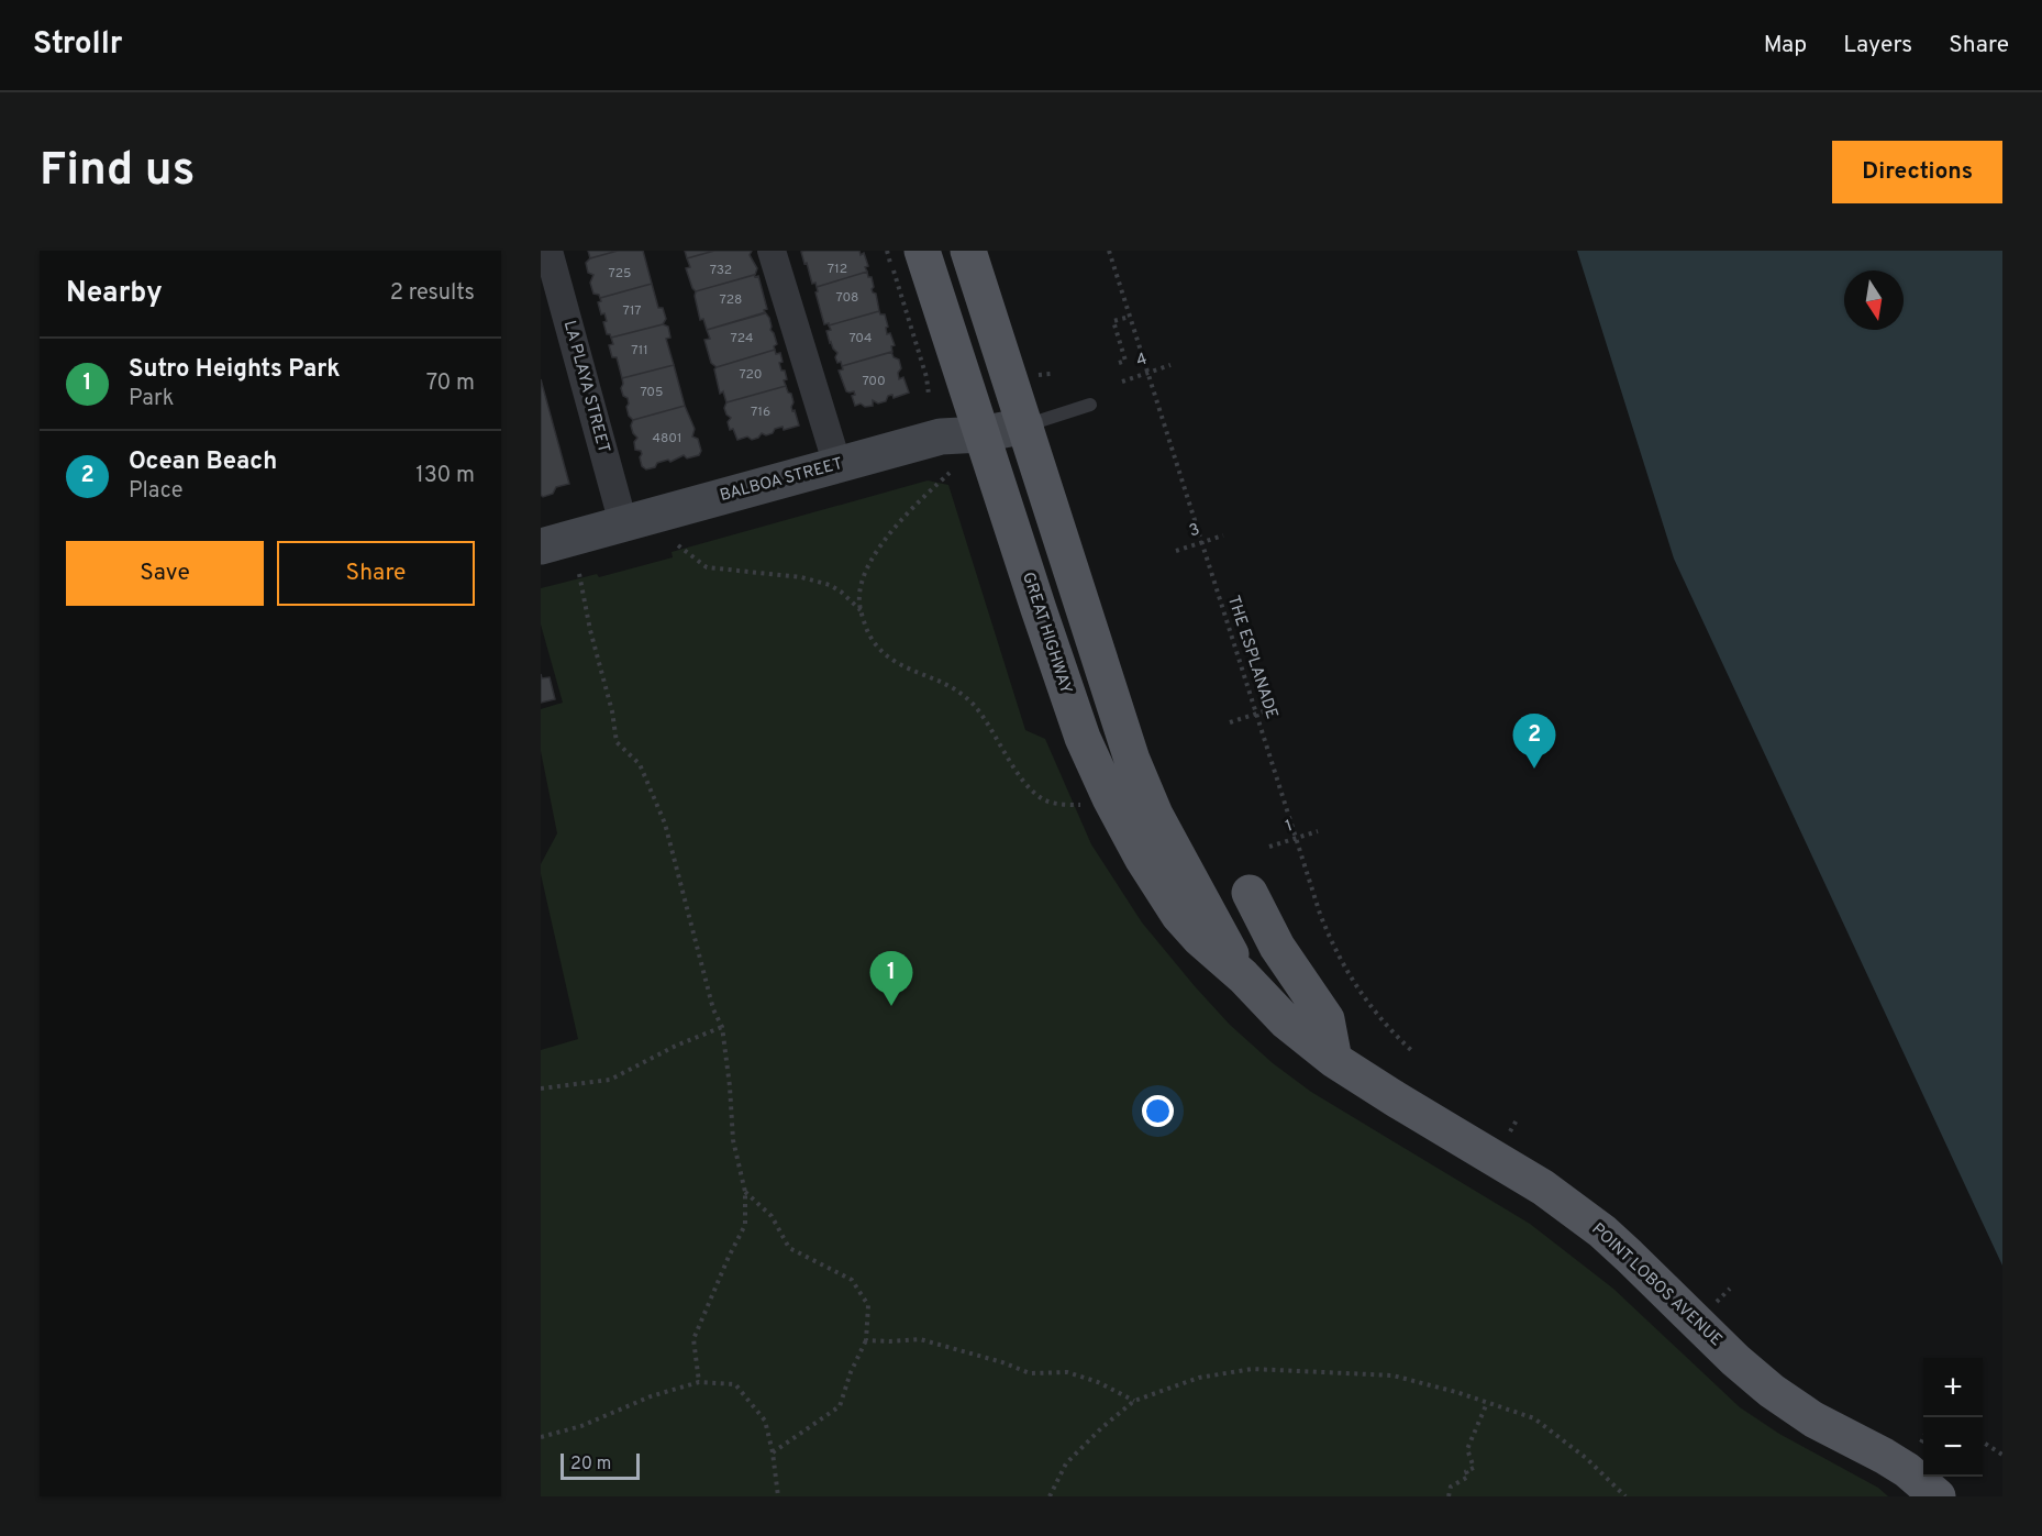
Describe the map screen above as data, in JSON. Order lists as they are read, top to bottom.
{
  "streets": {
    "main road": ["GREAT HIGHWAY", "POINT LOBOS AVENUE"],
    "street": ["LA PLAYA STREET", "BALBOA STREET"],
    "path": [
      "4",
      "3",
      "THE ESPLANADE",
      "1"
    ]
  },
  "crossings": [
    ["4", "THE ESPLANADE"],
    ["LA PLAYA STREET", "BALBOA STREET"],
    ["BALBOA STREET", "GREAT HIGHWAY"],
    ["3", "THE ESPLANADE"],
    ["GREAT HIGHWAY", "POINT LOBOS AVENUE"],
    ["THE ESPLANADE", "1"]
  ],
  "house_numbers": [
    "712",
    "732",
    "725",
    "708",
    "728",
    "717",
    "724",
    "704",
    "711",
    "720",
    "700",
    "705",
    "716",
    "4801"
  ],
  "scale_bar": "20 m",
  "north": "bottom",
  "page": {
    "header": "Strollr",
    "nav": ["Map", "Layers", "Share"],
    "buttons": [
      "Directions",
      ["Save", "Share"]
    ],
    "title": "Find us",
    "heading": ["Nearby", "2 results"],
    "list": [
      {
        "mark": "1",
        "name": "Sutro Heights Park",
        "note": "Park",
        "value": "70 m"
      },
      {
        "mark": "2",
        "name": "Ocean Beach",
        "note": "Place",
        "value": "130 m"
      }
    ],
    "pins": ["2", "1"],
    "map_buttons": ["+", "−"],
    "scale": "20 m"
  }
}
